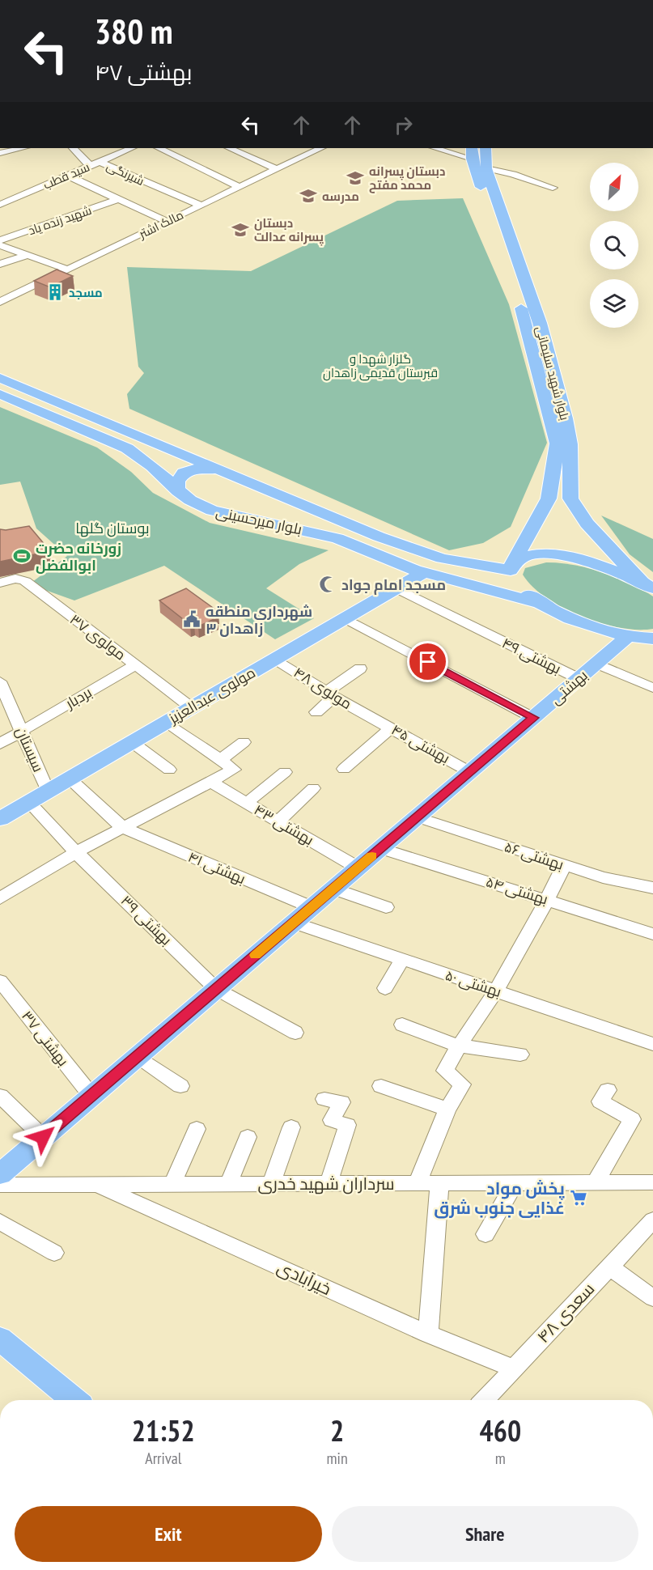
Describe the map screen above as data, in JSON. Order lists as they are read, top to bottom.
{
  "streets": {
    "main road": [
      "بلوار شهید سلیمانی",
      "بلوار میرحسینی",
      "بهشتی",
      "مولوی عبدالعزیز"
    ],
    "street": [
      "شیرنگی",
      "سید قطب",
      "شهید زنده یاد",
      "مالک اشتر",
      "مولوی ۳۷",
      "بهشتی ۴۹",
      "مولوی ۴۸",
      "بردبار",
      "بهشتی ۴۵",
      "سیستان",
      "بهشتی ۴۳",
      "بهشتی ۵۶",
      "بهشتی ۴۱",
      "بهشتی ۵۴",
      "بهشتی ۳۹",
      "بهشتی ۵۰",
      "بهشتی ۳۷",
      "سرداران شهید خدری",
      "خیرآبادی",
      "سعدی ۴۸"
    ]
  },
  "crossings": [
    ["شیرنگی", "سید قطب"],
    ["شیرنگی", "مالک اشتر"],
    ["بلوار شهید سلیمانی", "بلوار میرحسینی"],
    ["بلوار میرحسینی", "مولوی عبدالعزیز"],
    ["مولوی ۳۷", "مولوی عبدالعزیز"],
    ["مولوی ۳۷", "بردبار"],
    ["بهشتی ۴۹", "بهشتی"],
    ["بهشتی ۴۹", "مولوی عبدالعزیز"],
    ["بهشتی", "بهشتی ۴۵"],
    ["بهشتی", "بهشتی ۴۳"],
    ["بهشتی", "بهشتی ۵۶"],
    ["بهشتی", "بهشتی ۴۱"],
    ["بهشتی", "بهشتی ۵۴"],
    ["بهشتی", "بهشتی ۳۹"],
    ["بهشتی", "بهشتی ۵۰"],
    ["بهشتی", "بهشتی ۳۷"],
    ["مولوی ۴۸", "مولوی عبدالعزیز"],
    ["مولوی ۴۸", "بهشتی ۴۵"],
    ["مولوی عبدالعزیز", "سیستان"],
    ["مولوی عبدالعزیز", "بهشتی ۴۱"],
    ["مولوی عبدالعزیز", "بهشتی ۳۹"],
    ["بردبار", "سیستان"],
    ["سرداران شهید خدری", "خیرآبادی"],
    ["خیرآبادی", "سعدی ۴۸"]
  ],
  "parks": ["گلزار شهدا و قبرستان قدیمی زاهدان", "بوستان گلها"],
  "places": {
    "school or university": ["دبستان پسرانه محمد مفتح", "مدرسه", "دبستان پسرانه عدالت"],
    "building": ["مسجد"],
    "sports": ["زورخانه حضرت ابوالفضل"],
    "mosque": ["مسجد امام جواد"],
    "public building": ["شهرداری منطقه ۳ زاهدان"],
    "supermarket": ["پخش مواد غذایی جنوب شرق"]
  },
  "north": "top right",
  "page": {
    "turn": ["380 m", "بهشتی ۴۷"],
    "eta": [
      "21:52",
      "Arrival",
      "2",
      "min",
      "460",
      "m"
    ],
    "buttons": ["Exit", "Share"]
  }
}
